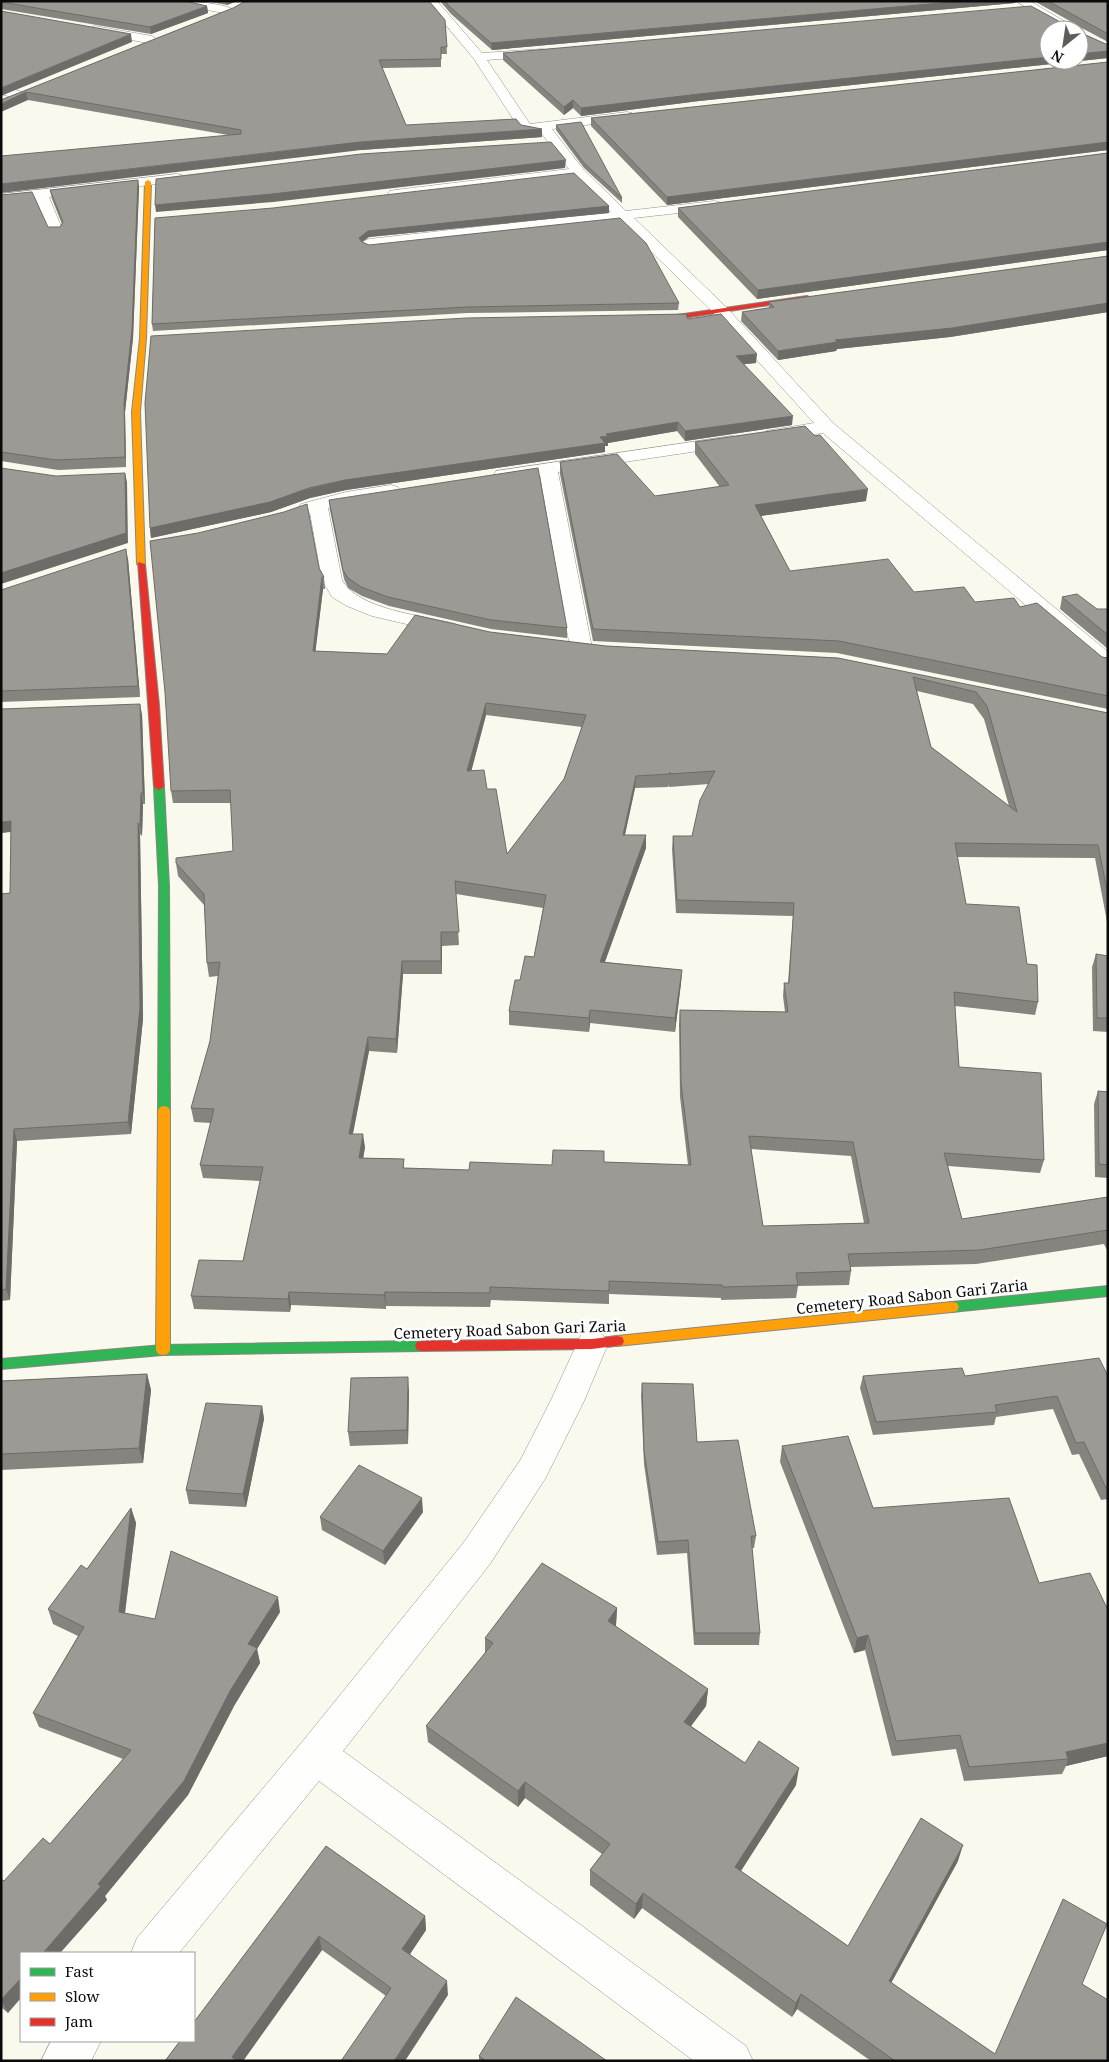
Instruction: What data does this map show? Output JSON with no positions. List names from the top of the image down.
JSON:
{
  "streets": {
    "street": ["Cemetery Road Sabon Gari Zaria"]
  },
  "legend": ["Fast", "Slow", "Jam"],
  "north": "bottom left"
}
